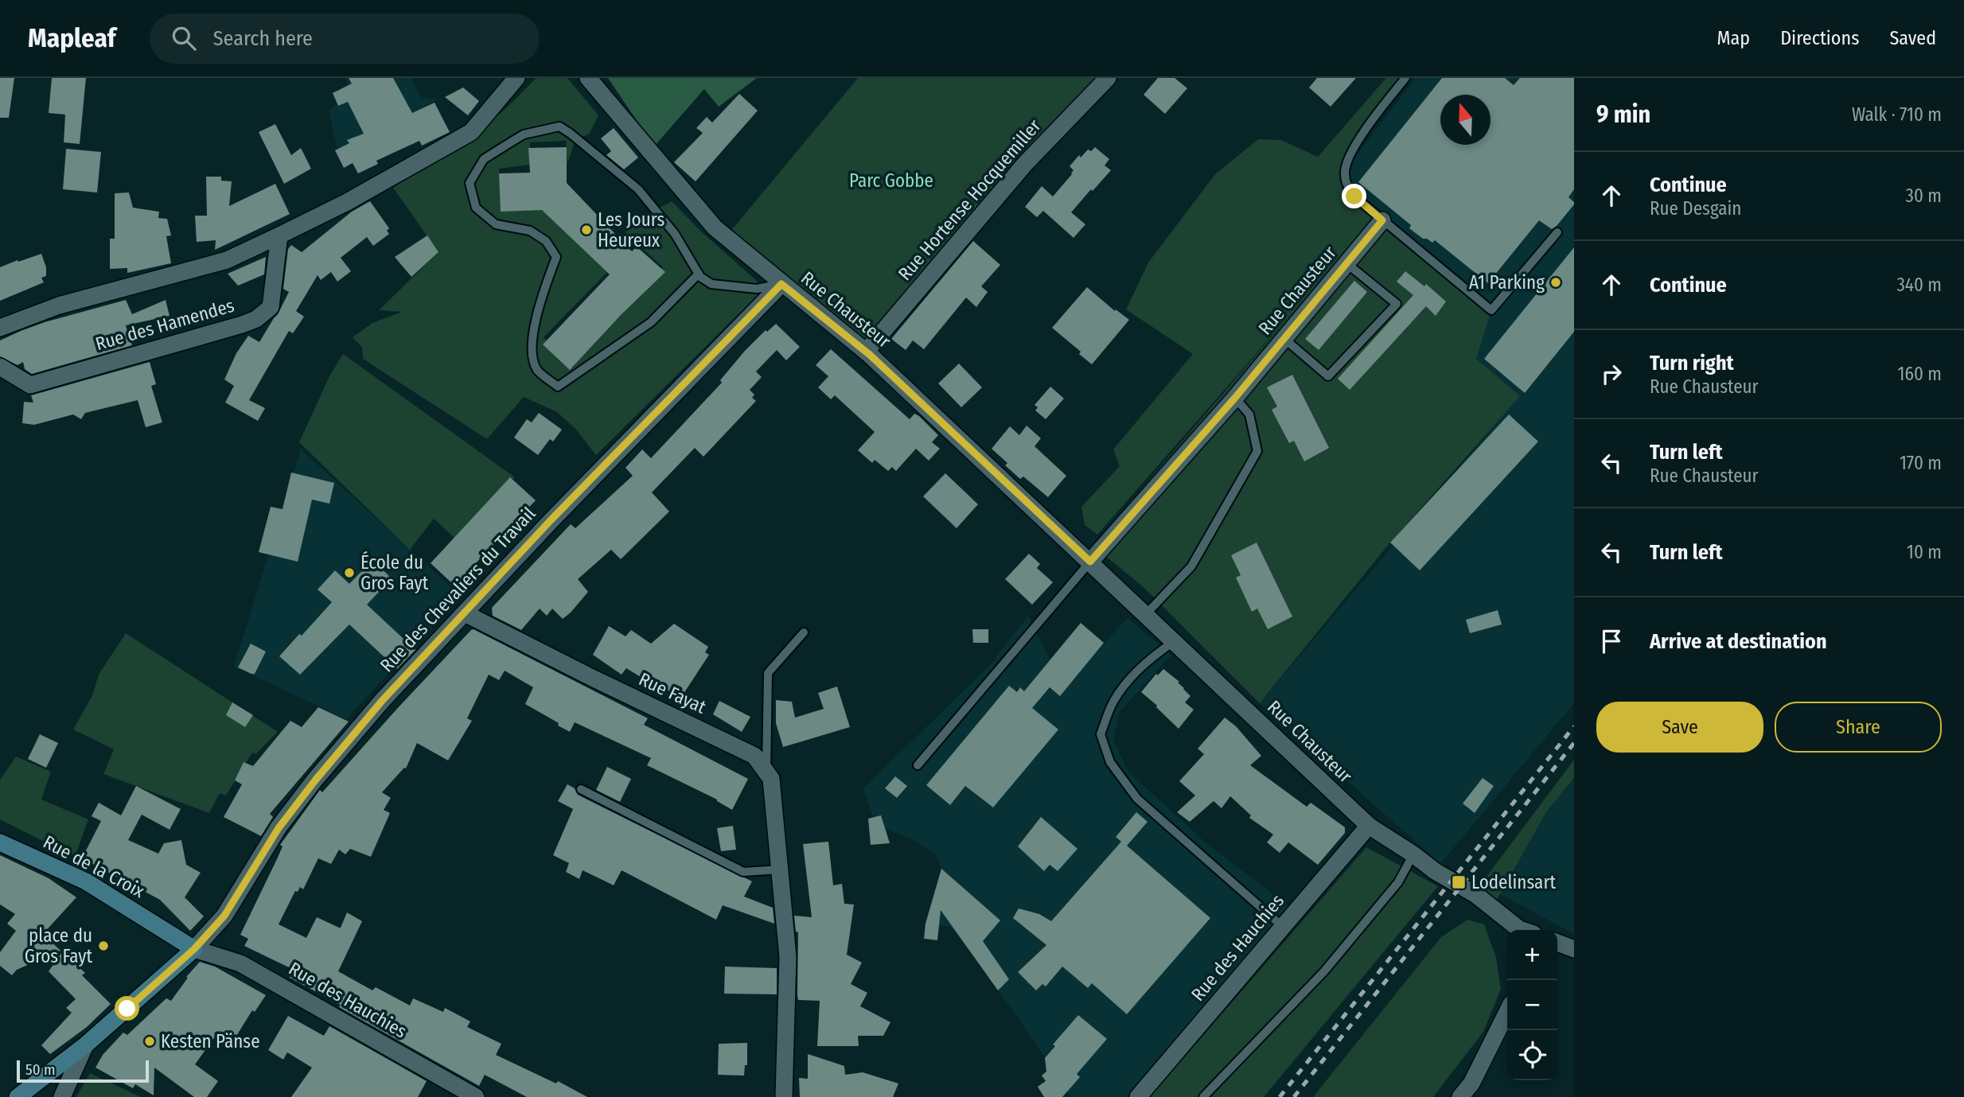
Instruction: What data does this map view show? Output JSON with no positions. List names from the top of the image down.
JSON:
{
  "streets": {
    "street": [
      "Rue Hortense Hocquemiller",
      "Rue Chausteur",
      "Rue des Hamendes",
      "Rue des Chevaliers du Travail",
      "Rue Fayat",
      "Rue de la Croix",
      "Rue des Hauchies"
    ]
  },
  "crossings": [
    ["Rue Hortense Hocquemiller", "Rue Chausteur"],
    ["Rue Chausteur", "Rue des Chevaliers du Travail"],
    ["Rue Chausteur", "Rue des Hauchies"],
    ["Rue des Chevaliers du Travail", "Rue Fayat"],
    ["Rue des Chevaliers du Travail", "Rue de la Croix"],
    ["Rue des Chevaliers du Travail", "Rue des Hauchies"],
    ["Rue de la Croix", "Rue des Hauchies"]
  ],
  "parks": ["Parc Gobbe"],
  "places": {
    "other": [
      "Les Jours Heureux",
      "A1 Parking",
      "École du Gros Fayt",
      "place du Gros Fayt",
      "Kesten Pänse"
    ],
    "transit": ["Lodelinsart"]
  },
  "scale_bar": "50 m",
  "north": "top",
  "page": {
    "header": "Mapleaf",
    "search": "Search here",
    "nav": ["Map", "Directions", "Saved"],
    "heading": ["9 min", "Walk · 710 m"],
    "list": [
      ["Continue", "Rue Desgain", "30 m"],
      ["Continue", "340 m"],
      ["Turn right", "Rue Chausteur", "160 m"],
      ["Turn left", "Rue Chausteur", "170 m"],
      ["Turn left", "10 m"],
      "Arrive at destination"
    ],
    "buttons": ["Save", "Share"],
    "map_buttons": ["+", "−"],
    "scale": "50 m"
  }
}
